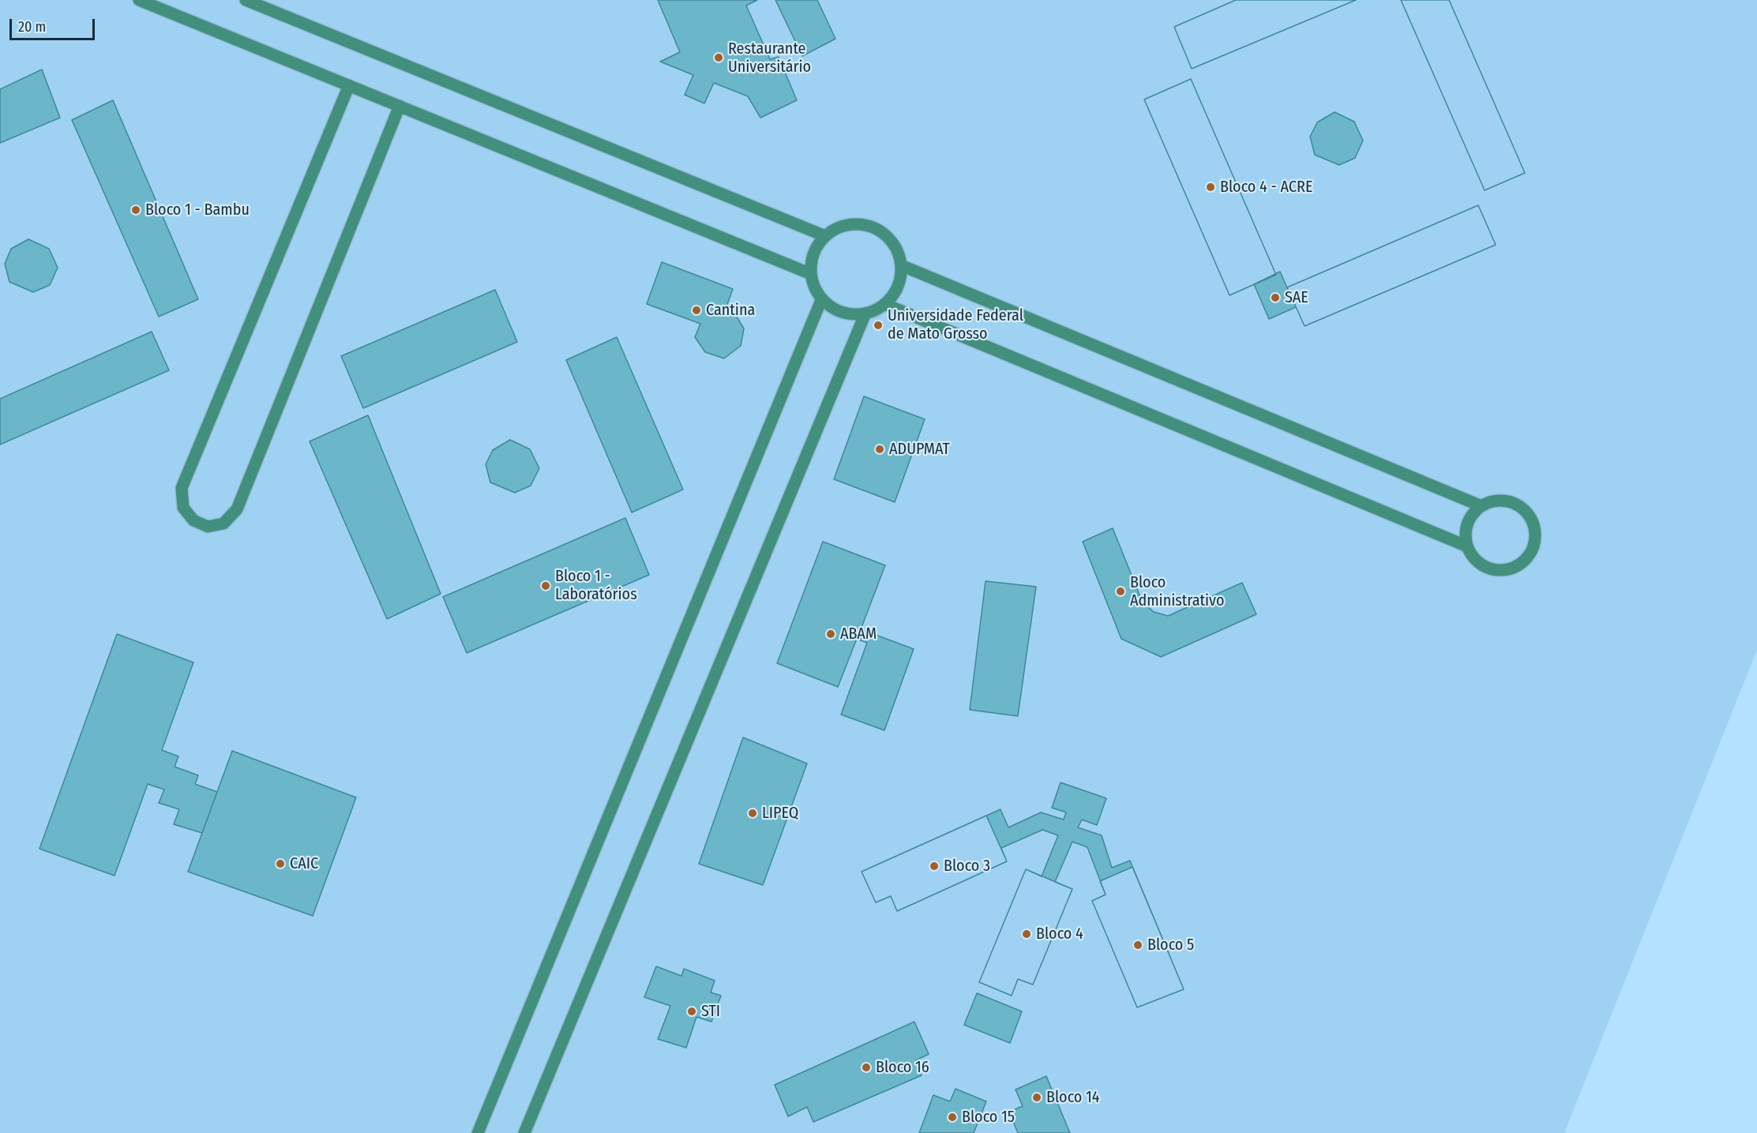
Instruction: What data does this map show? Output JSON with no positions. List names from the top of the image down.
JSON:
{
  "places": [
    "Restaurante Universitário",
    "Bloco 4 - ACRE",
    "Bloco 1 - Bambu",
    "SAE",
    "Cantina",
    "Universidade Federal de Mato Grosso",
    "ADUPMAT",
    "Bloco 1 - Laboratórios",
    "Bloco Administrativo",
    "ABAM",
    "LIPEQ",
    "CAIC",
    "Bloco 3",
    "Bloco 4",
    "Bloco 5",
    "STI",
    "Bloco 16",
    "Bloco 14",
    "Bloco 15"
  ],
  "scale_bar": "20 m"
}
